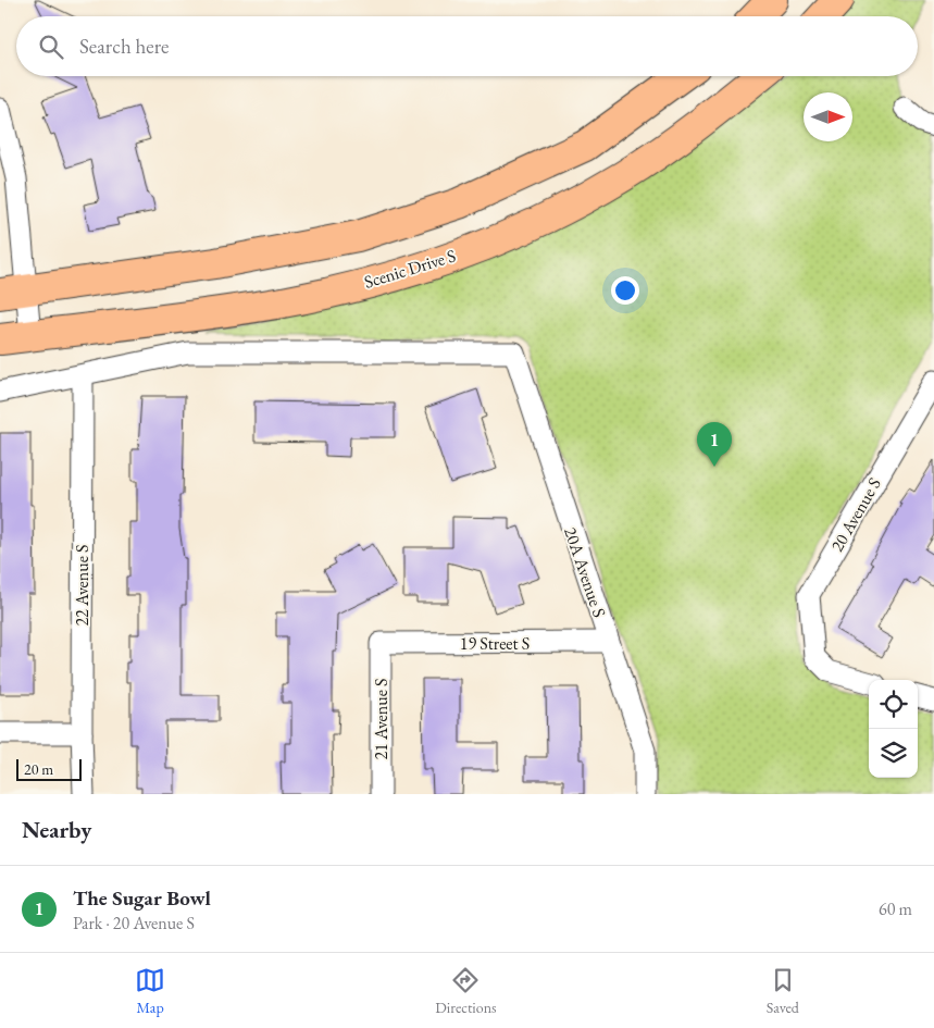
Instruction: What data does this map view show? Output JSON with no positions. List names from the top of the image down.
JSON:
{
  "streets": {
    "main road": ["Scenic Drive S"],
    "street": [
      "20 Avenue S",
      "20A Avenue S",
      "22 Avenue S",
      "19 Street S",
      "21 Avenue S"
    ]
  },
  "crossings": [
    ["20A Avenue S", "22 Avenue S"],
    ["20A Avenue S", "19 Street S"],
    ["19 Street S", "21 Avenue S"]
  ],
  "scale_bar": "20 m",
  "north": "right",
  "page": {
    "search": "Search here",
    "pins": "1",
    "scale": "20 m",
    "heading": "Nearby",
    "list": [
      {
        "mark": "1",
        "name": "The Sugar Bowl",
        "note": "Park · 20 Avenue S",
        "value": "60 m"
      }
    ],
    "nav": ["Map", "Directions", "Saved"]
  }
}
